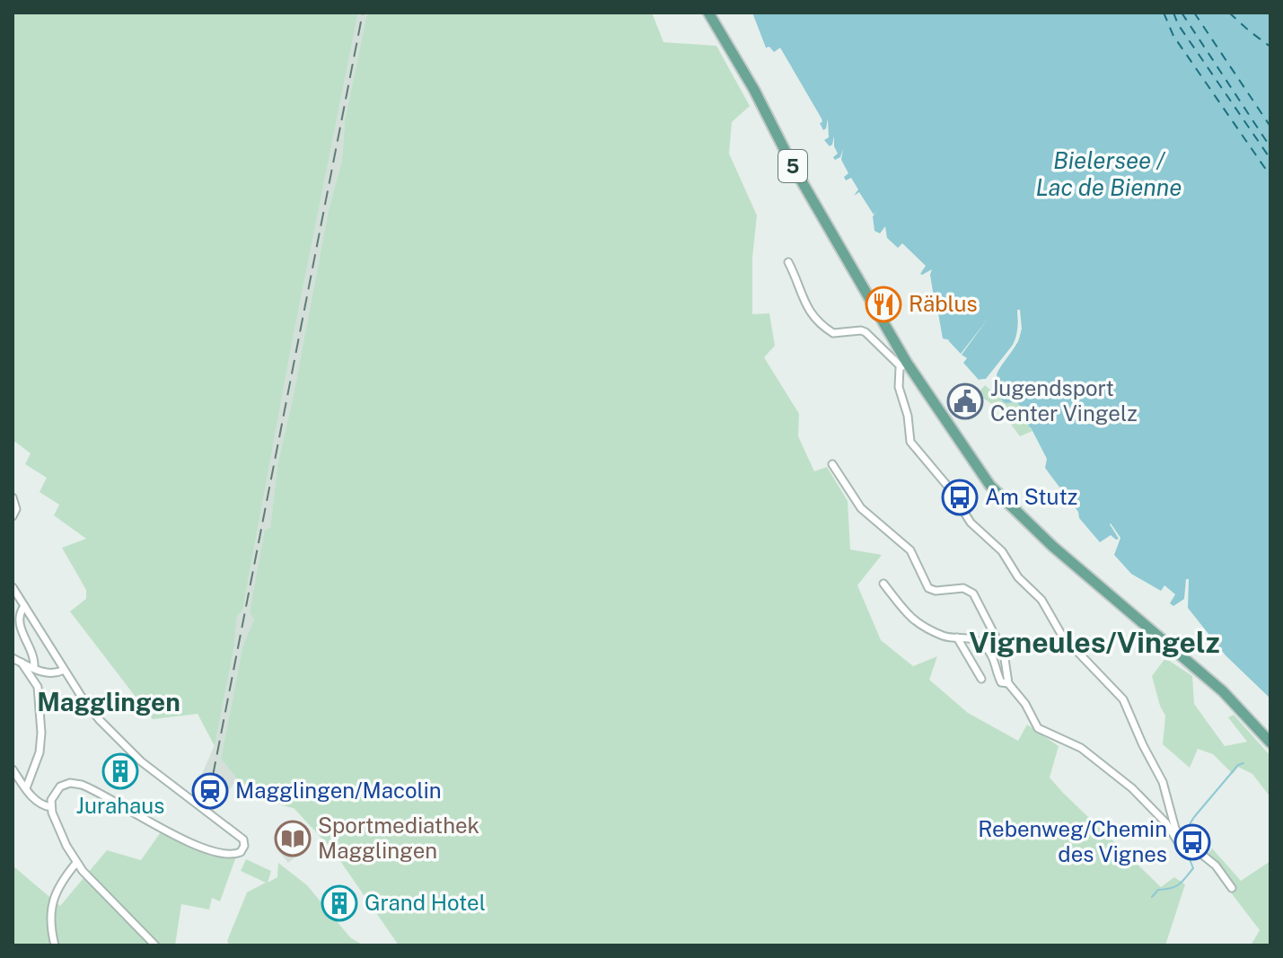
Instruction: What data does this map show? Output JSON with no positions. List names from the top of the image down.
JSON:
{
  "streets": {
    "main road": ["5"]
  },
  "districts": ["Vigneules/Vingelz", "Magglingen"],
  "water": ["Bielersee / Lac de Bienne"],
  "places": {
    "restaurant": ["Räblus"],
    "public building": ["Jugendsport Center Vingelz"],
    "bus stop": ["Am Stutz", "Rebenweg/Chemin des Vignes"],
    "building": ["Jurahaus", "Grand Hotel"],
    "station": ["Magglingen/Macolin"],
    "library": ["Sportmediathek Magglingen"]
  }
}
